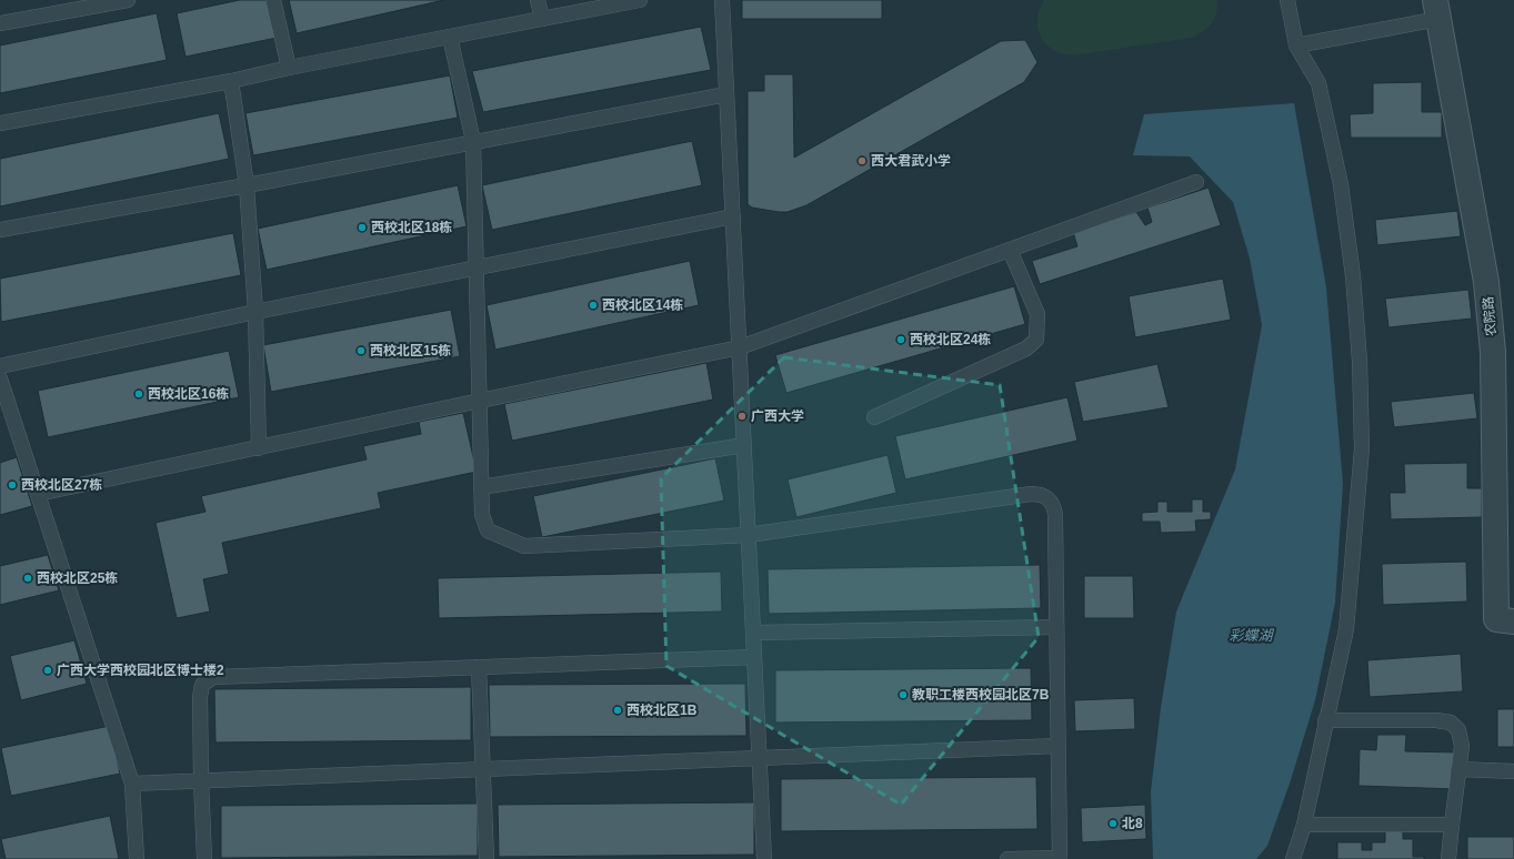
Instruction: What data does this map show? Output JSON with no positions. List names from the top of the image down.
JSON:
{
  "streets": {
    "street": ["农院路"]
  },
  "water": ["彩蝶湖"],
  "places": [
    "西大君武小学",
    "西校北区18栋",
    "西校北区14栋",
    "西校北区24栋",
    "西校北区15栋",
    "西校北区16栋",
    "广西大学",
    "西校北区27栋",
    "西校北区25栋",
    "广西大学西校园北区博士楼2",
    "教职工楼西校园北区7B",
    "西校北区1B",
    "北8"
  ]
}
